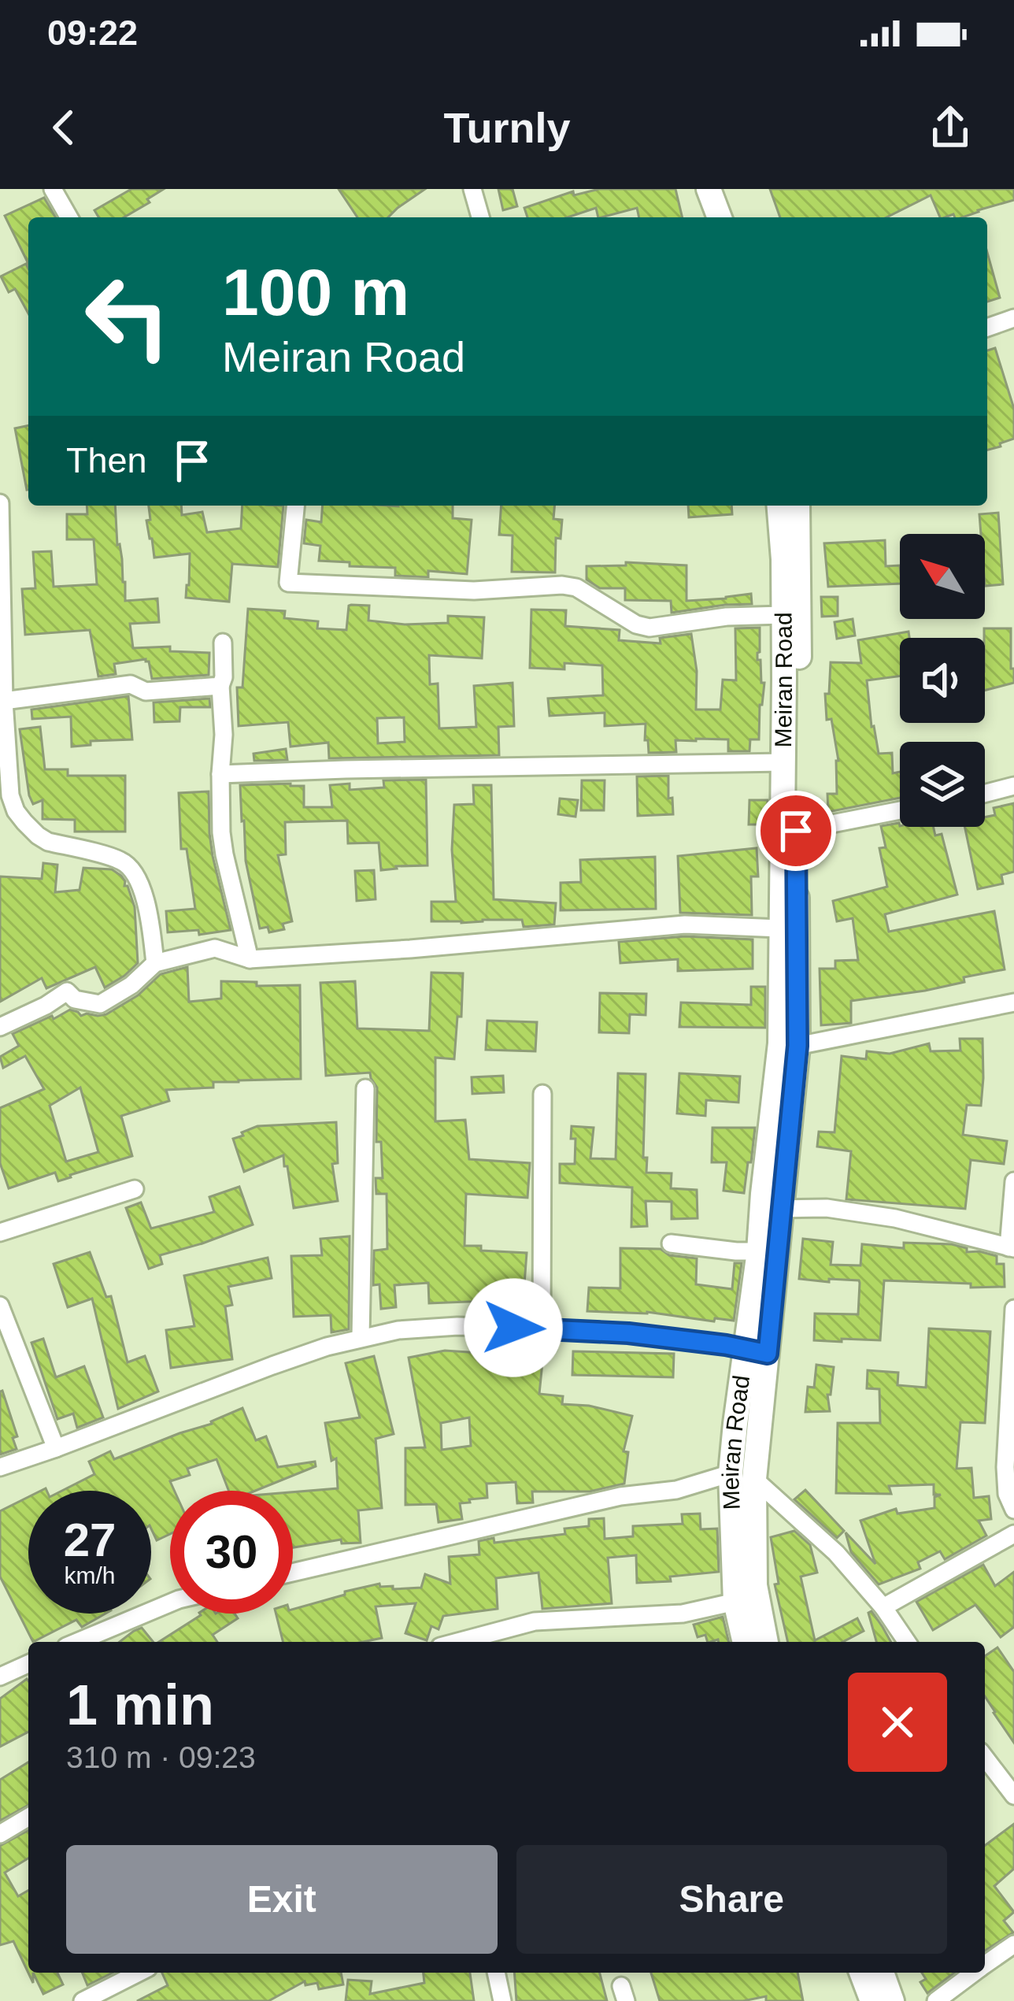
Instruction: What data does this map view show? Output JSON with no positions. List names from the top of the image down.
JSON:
{
  "streets": {
    "main road": ["Meiran Road"]
  },
  "north": "top left",
  "page": {
    "status": "09:22",
    "header": "Turnly",
    "turn": ["100 m", "Meiran Road"],
    "then": "Then",
    "speed": "27 km/h",
    "limit": "30",
    "heading": ["1 min", "310 m · 09:23"],
    "buttons": ["Exit", "Share"]
  }
}
